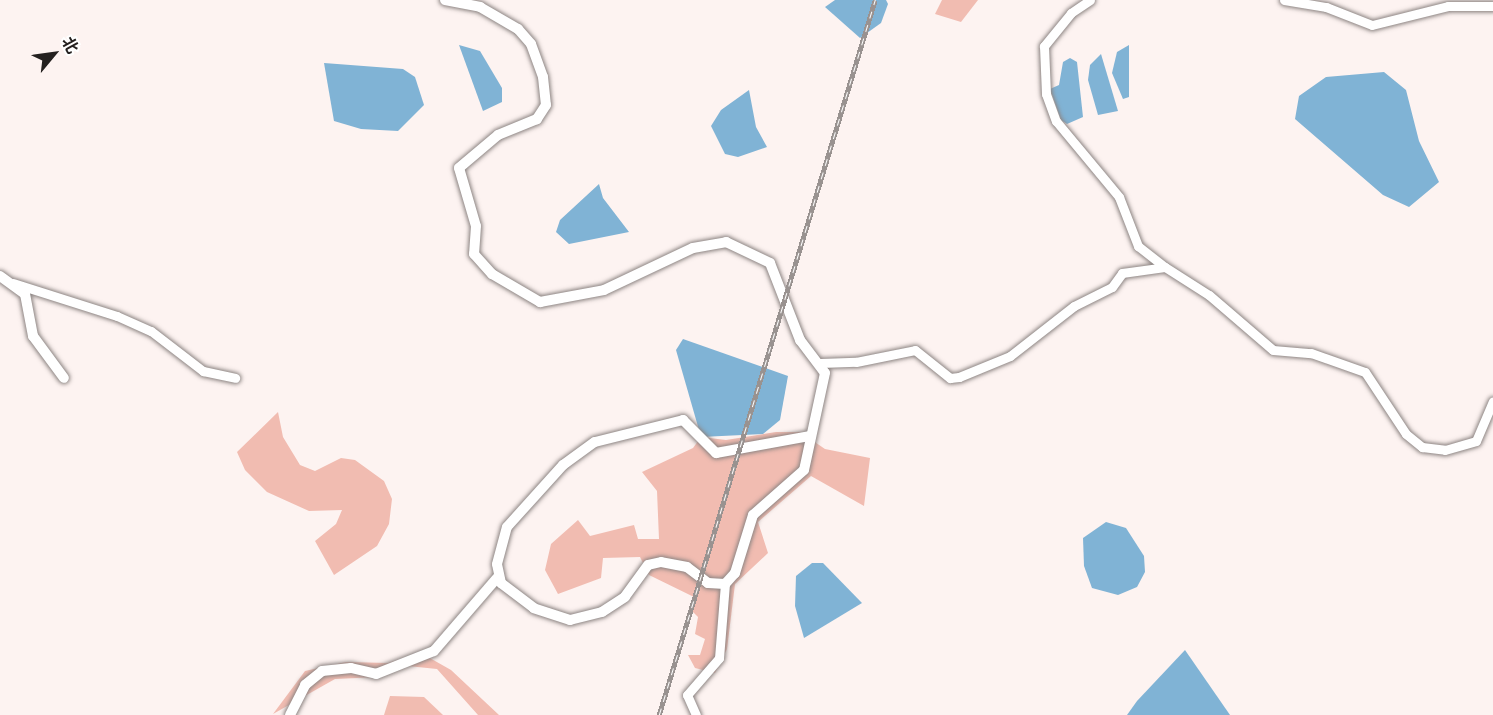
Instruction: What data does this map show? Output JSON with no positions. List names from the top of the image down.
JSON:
{
  "north": "top right"
}
